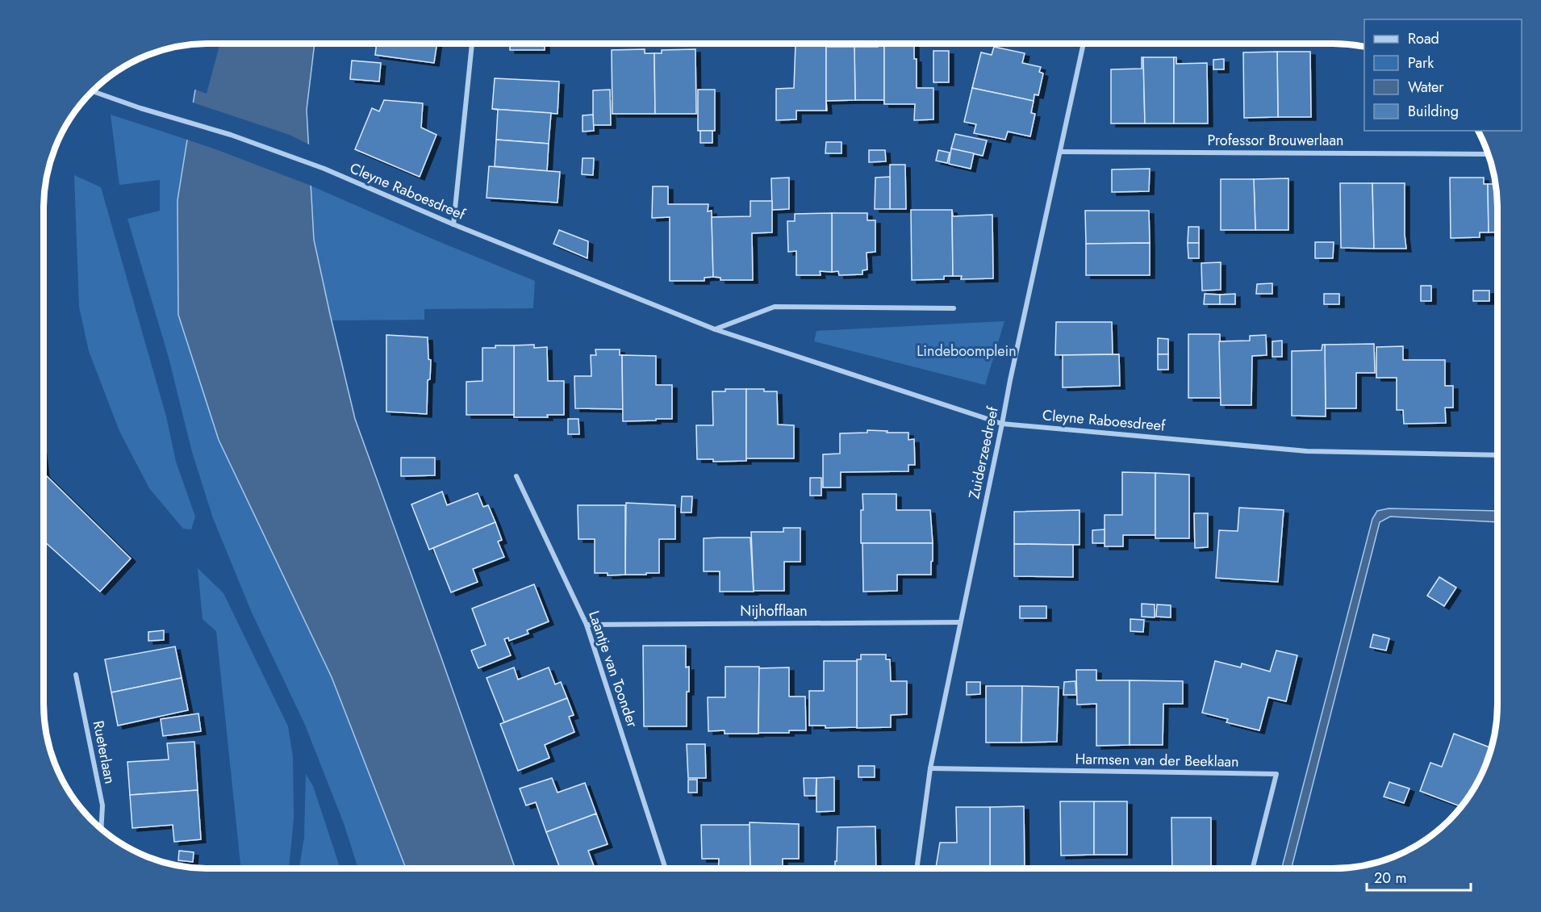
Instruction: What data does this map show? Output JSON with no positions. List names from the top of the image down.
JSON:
{
  "streets": {
    "street": [
      "Professor Brouwerlaan",
      "Cleyne Raboesdreef",
      "Zuiderzeedreef",
      "Nijhofflaan",
      "Laantje van Toonder",
      "Rueterlaan",
      "Harmsen van der Beeklaan"
    ]
  },
  "crossings": [
    ["Professor Brouwerlaan", "Zuiderzeedreef"],
    ["Cleyne Raboesdreef", "Zuiderzeedreef"],
    ["Zuiderzeedreef", "Nijhofflaan"],
    ["Zuiderzeedreef", "Harmsen van der Beeklaan"],
    ["Nijhofflaan", "Laantje van Toonder"]
  ],
  "parks": ["Lindeboomplein"],
  "legend": [
    "Road",
    "Park",
    "Water",
    "Building"
  ],
  "scale_bar": "20 m"
}
